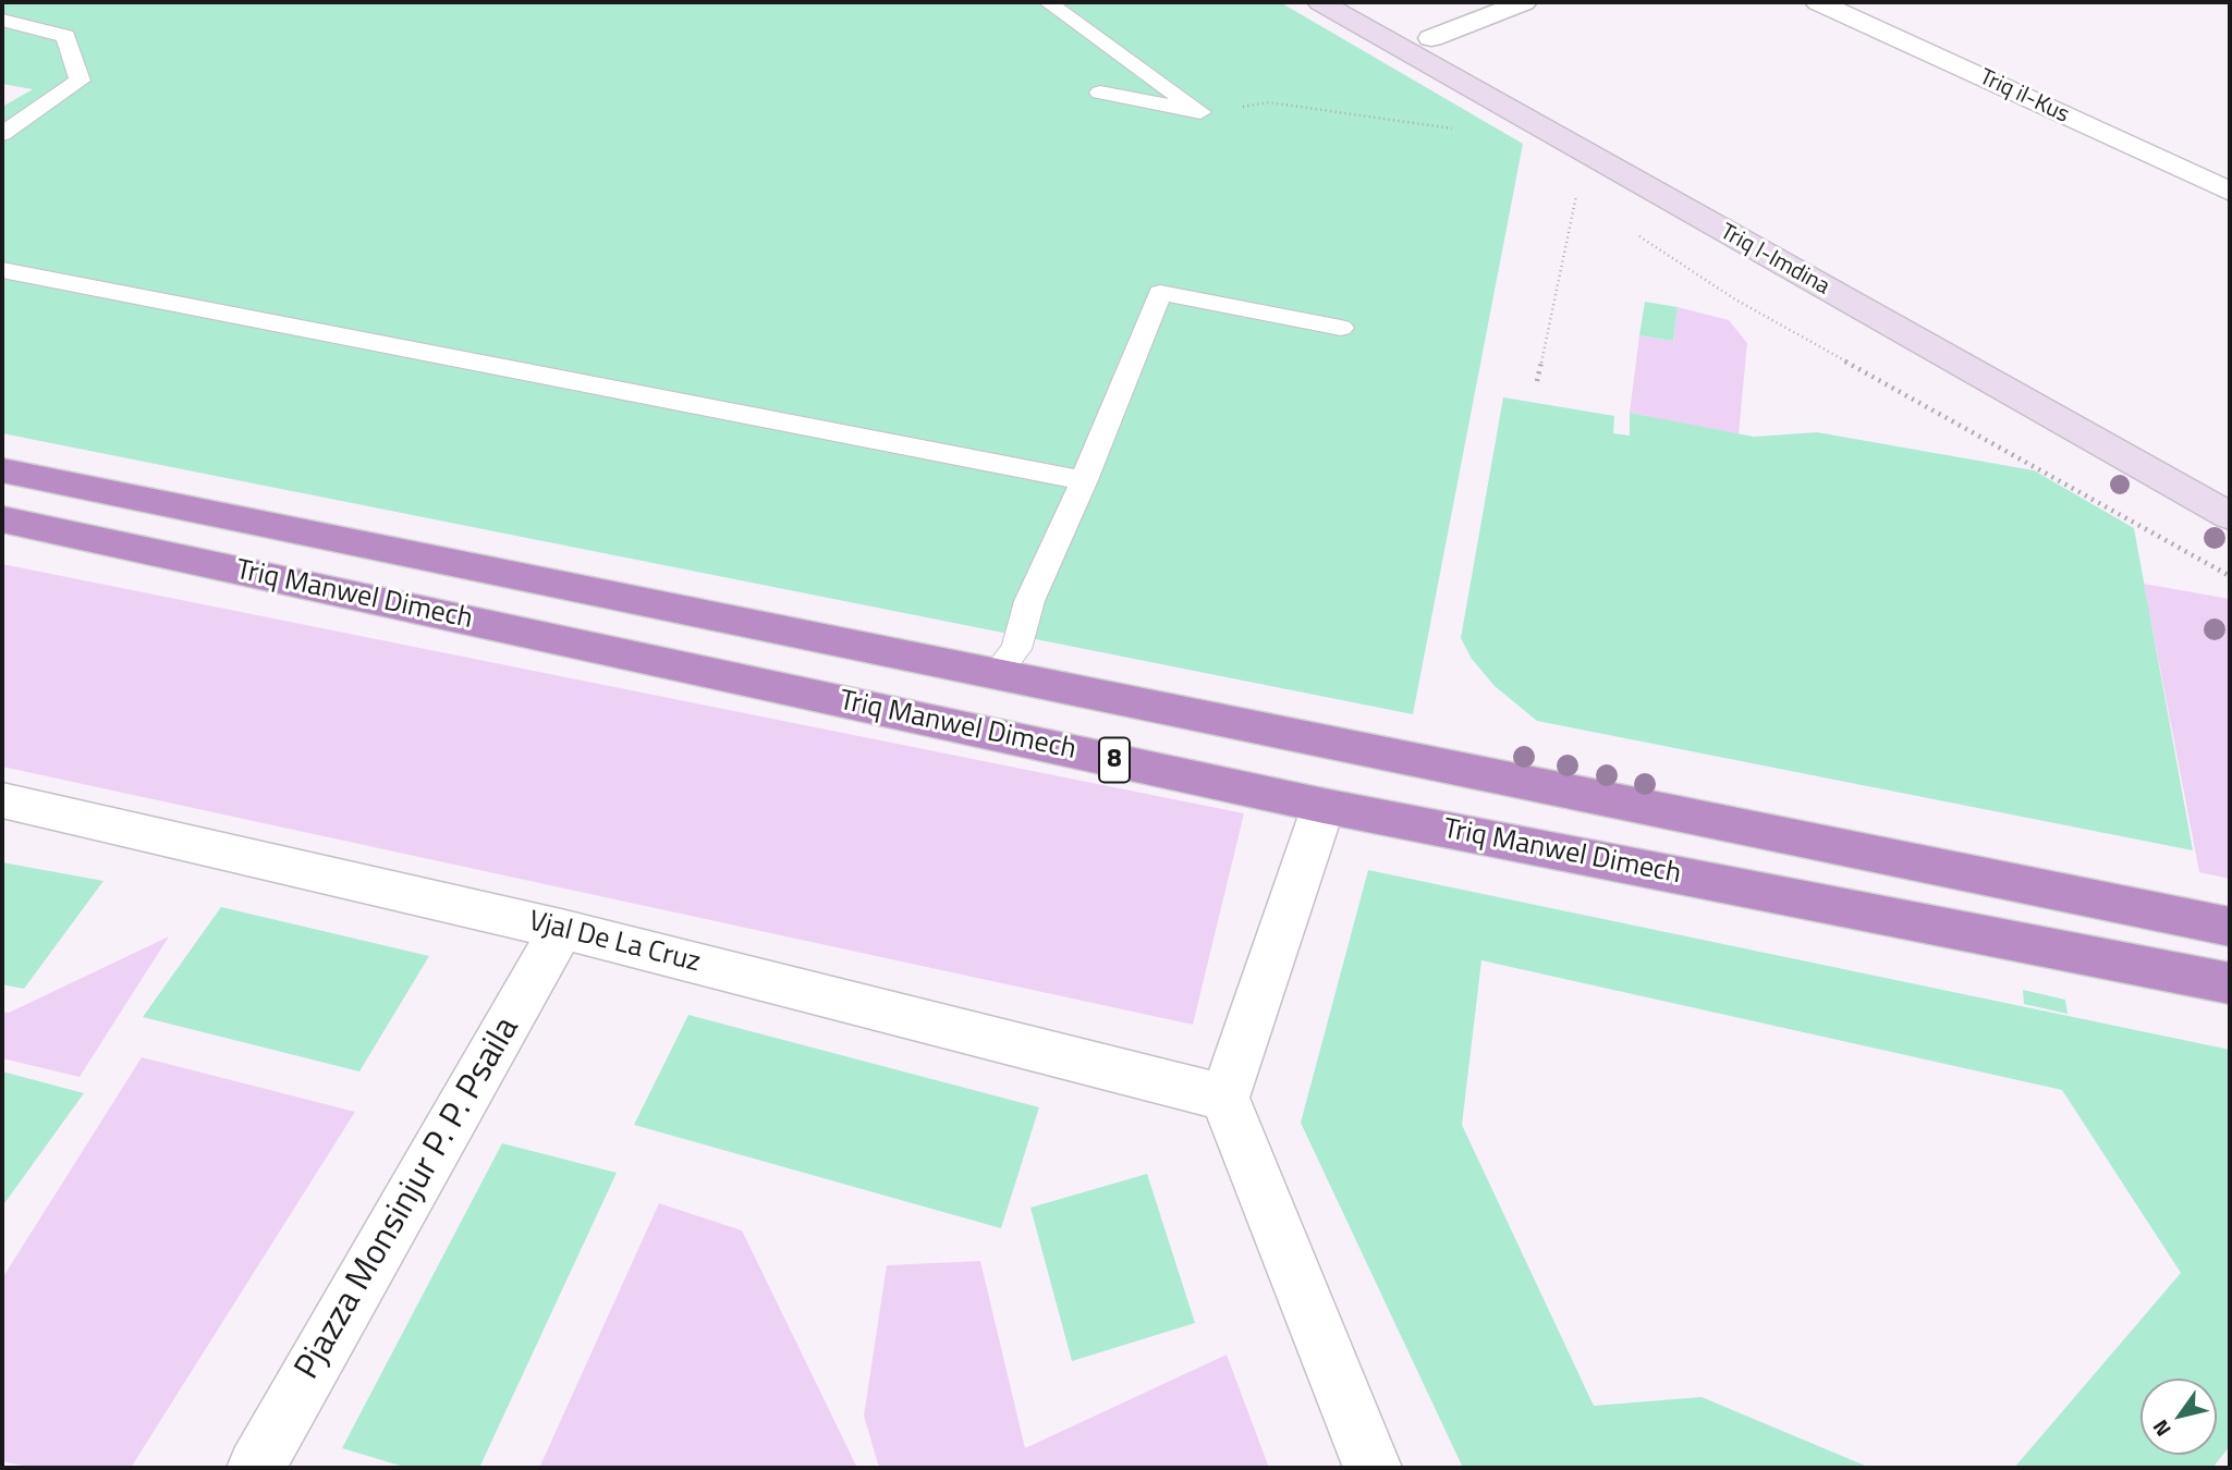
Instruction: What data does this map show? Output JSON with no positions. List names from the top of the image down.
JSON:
{
  "streets": {
    "highway": ["Triq Manwel Dimech", "8"],
    "main road": ["Triq l-Imdina"],
    "street": ["Triq il-Kus", "Vjal De La Cruz", "Pjazza Monsinjur P. P. Psaila"]
  },
  "crossings": [
    ["Vjal De La Cruz", "Pjazza Monsinjur P. P. Psaila"]
  ],
  "north": "bottom left"
}
